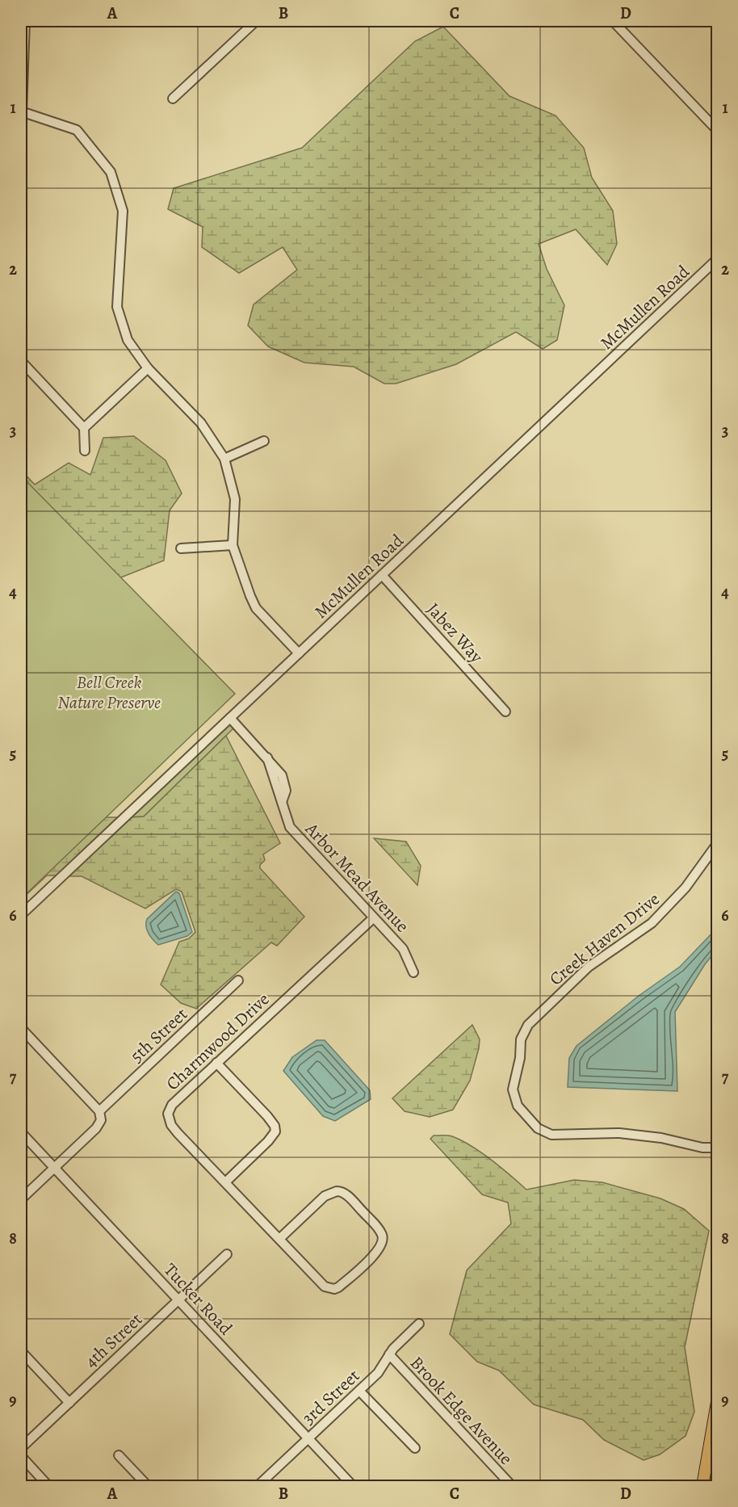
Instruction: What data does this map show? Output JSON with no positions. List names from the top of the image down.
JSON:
{
  "streets": {
    "street": [
      "McMullen Road",
      "Jabez Way",
      "Arbor Mead Avenue",
      "Creek Haven Drive",
      "5th Street",
      "Charmwood Drive",
      "Tucker Road",
      "4th Street",
      "3rd Street",
      "Brook Edge Avenue"
    ]
  },
  "crossings": [
    ["McMullen Road", "Jabez Way"],
    ["McMullen Road", "Arbor Mead Avenue"],
    ["Arbor Mead Avenue", "Charmwood Drive"],
    ["Tucker Road", "4th Street"],
    ["Tucker Road", "3rd Street"],
    ["3rd Street", "Brook Edge Avenue"]
  ],
  "parks": ["Bell Creek Nature Preserve"],
  "grid": {
    "columns": [
      "A",
      "B",
      "C",
      "D"
    ],
    "rows": [
      "1",
      "2",
      "3",
      "4",
      "5",
      "6",
      "7",
      "8",
      "9"
    ]
  }
}
